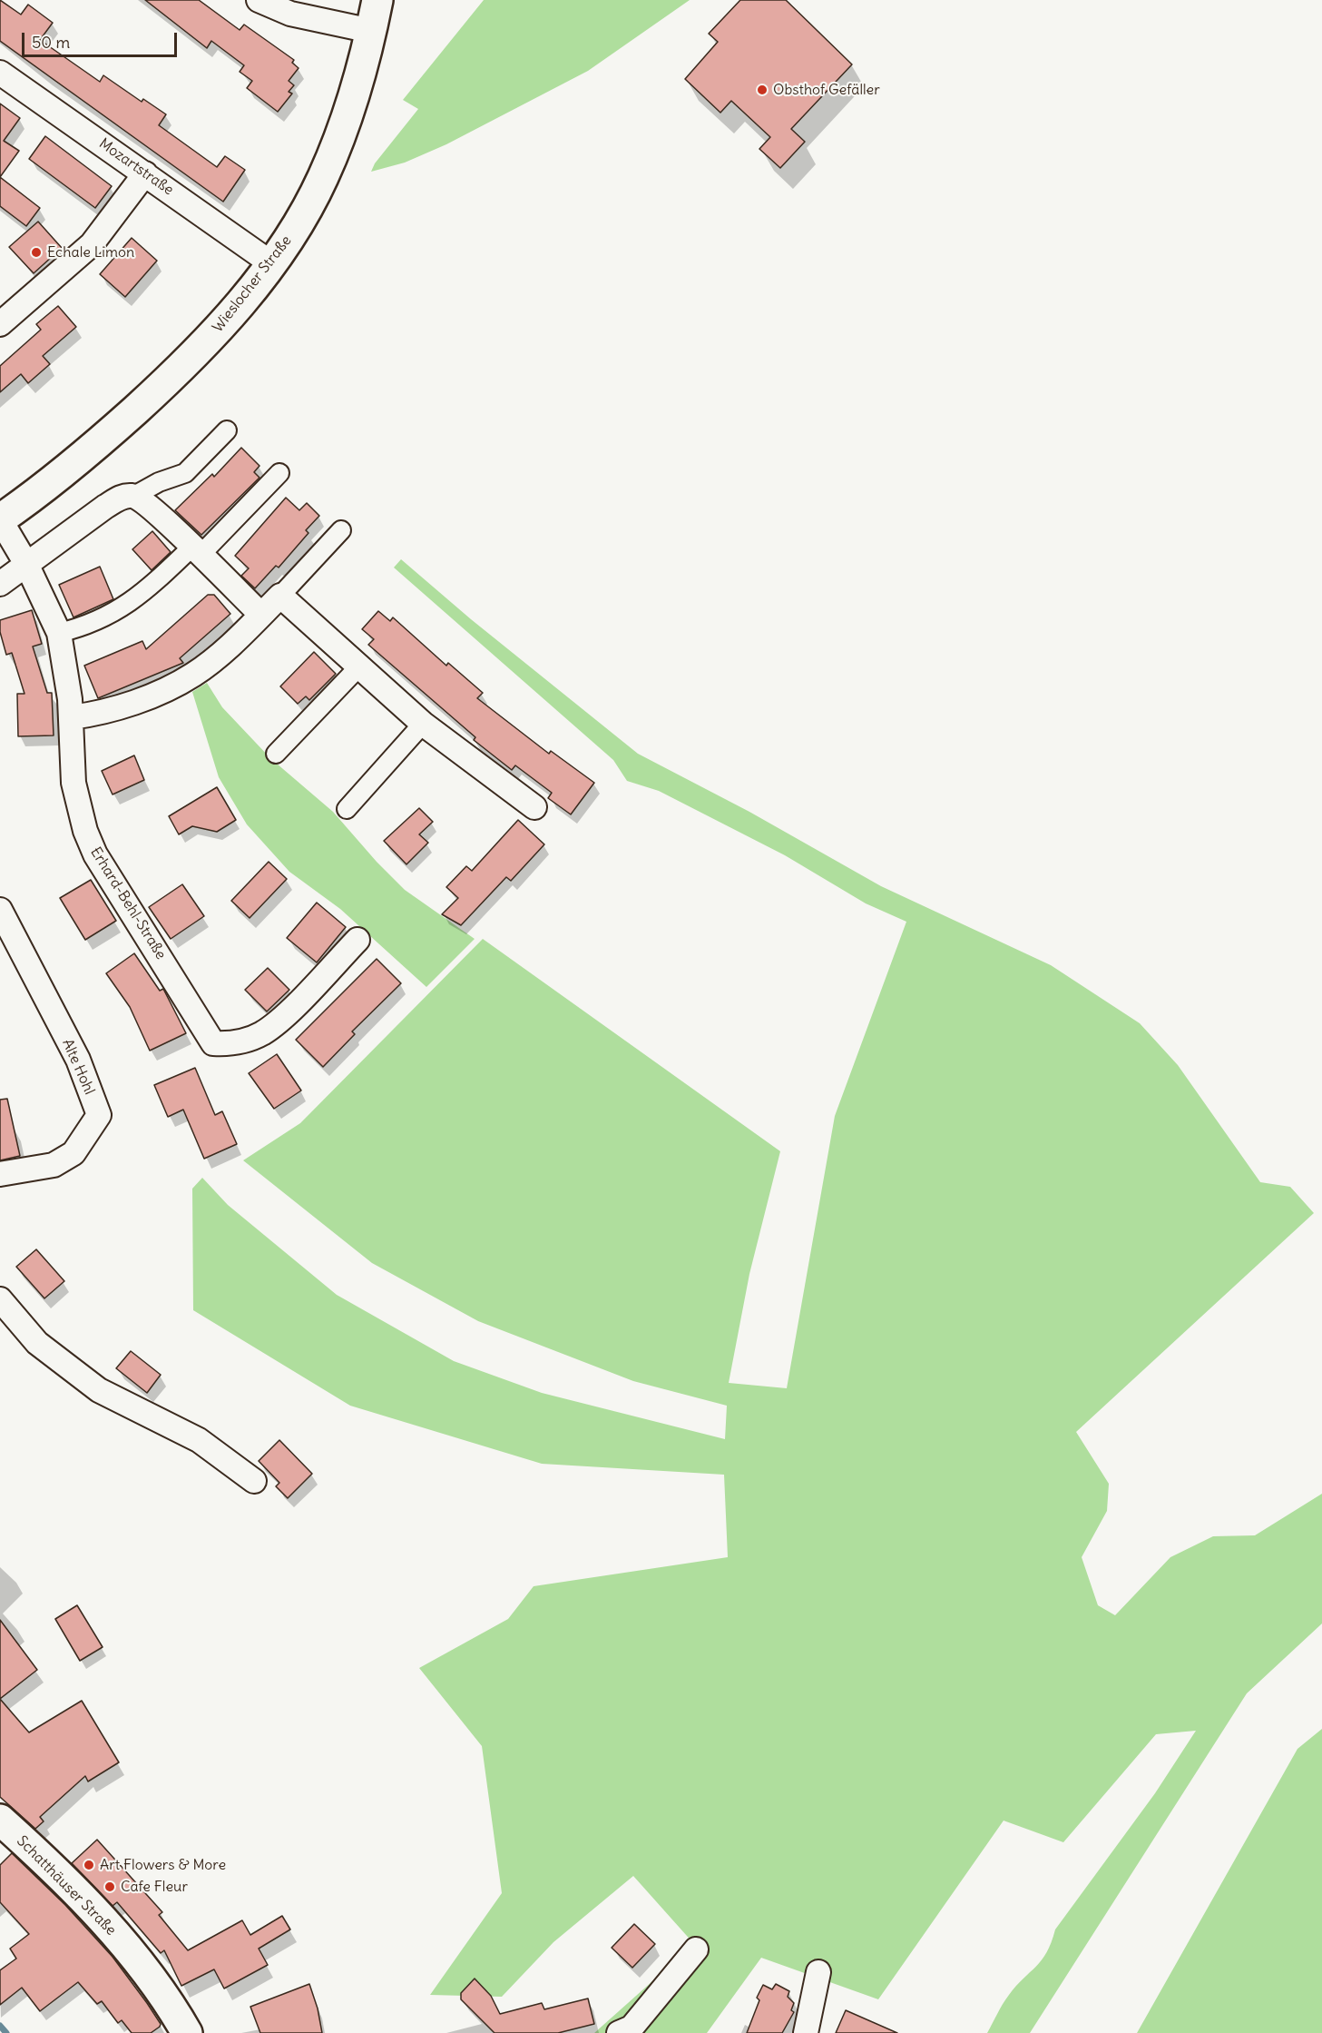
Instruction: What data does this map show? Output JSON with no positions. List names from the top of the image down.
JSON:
{
  "streets": {
    "main road": ["Wieslocher Straße", "Schatthäuser Straße"],
    "street": ["Mozartstraße", "Erhard-Behl-Straße", "Alte Hohl"]
  },
  "crossings": [
    ["Mozartstraße", "Wieslocher Straße"],
    ["Wieslocher Straße", "Erhard-Behl-Straße"]
  ],
  "places": [
    "Obsthof Gefäller",
    "Echale Limon",
    "Art Flowers & More",
    "Cafe Fleur"
  ],
  "scale_bar": "50 m"
}
